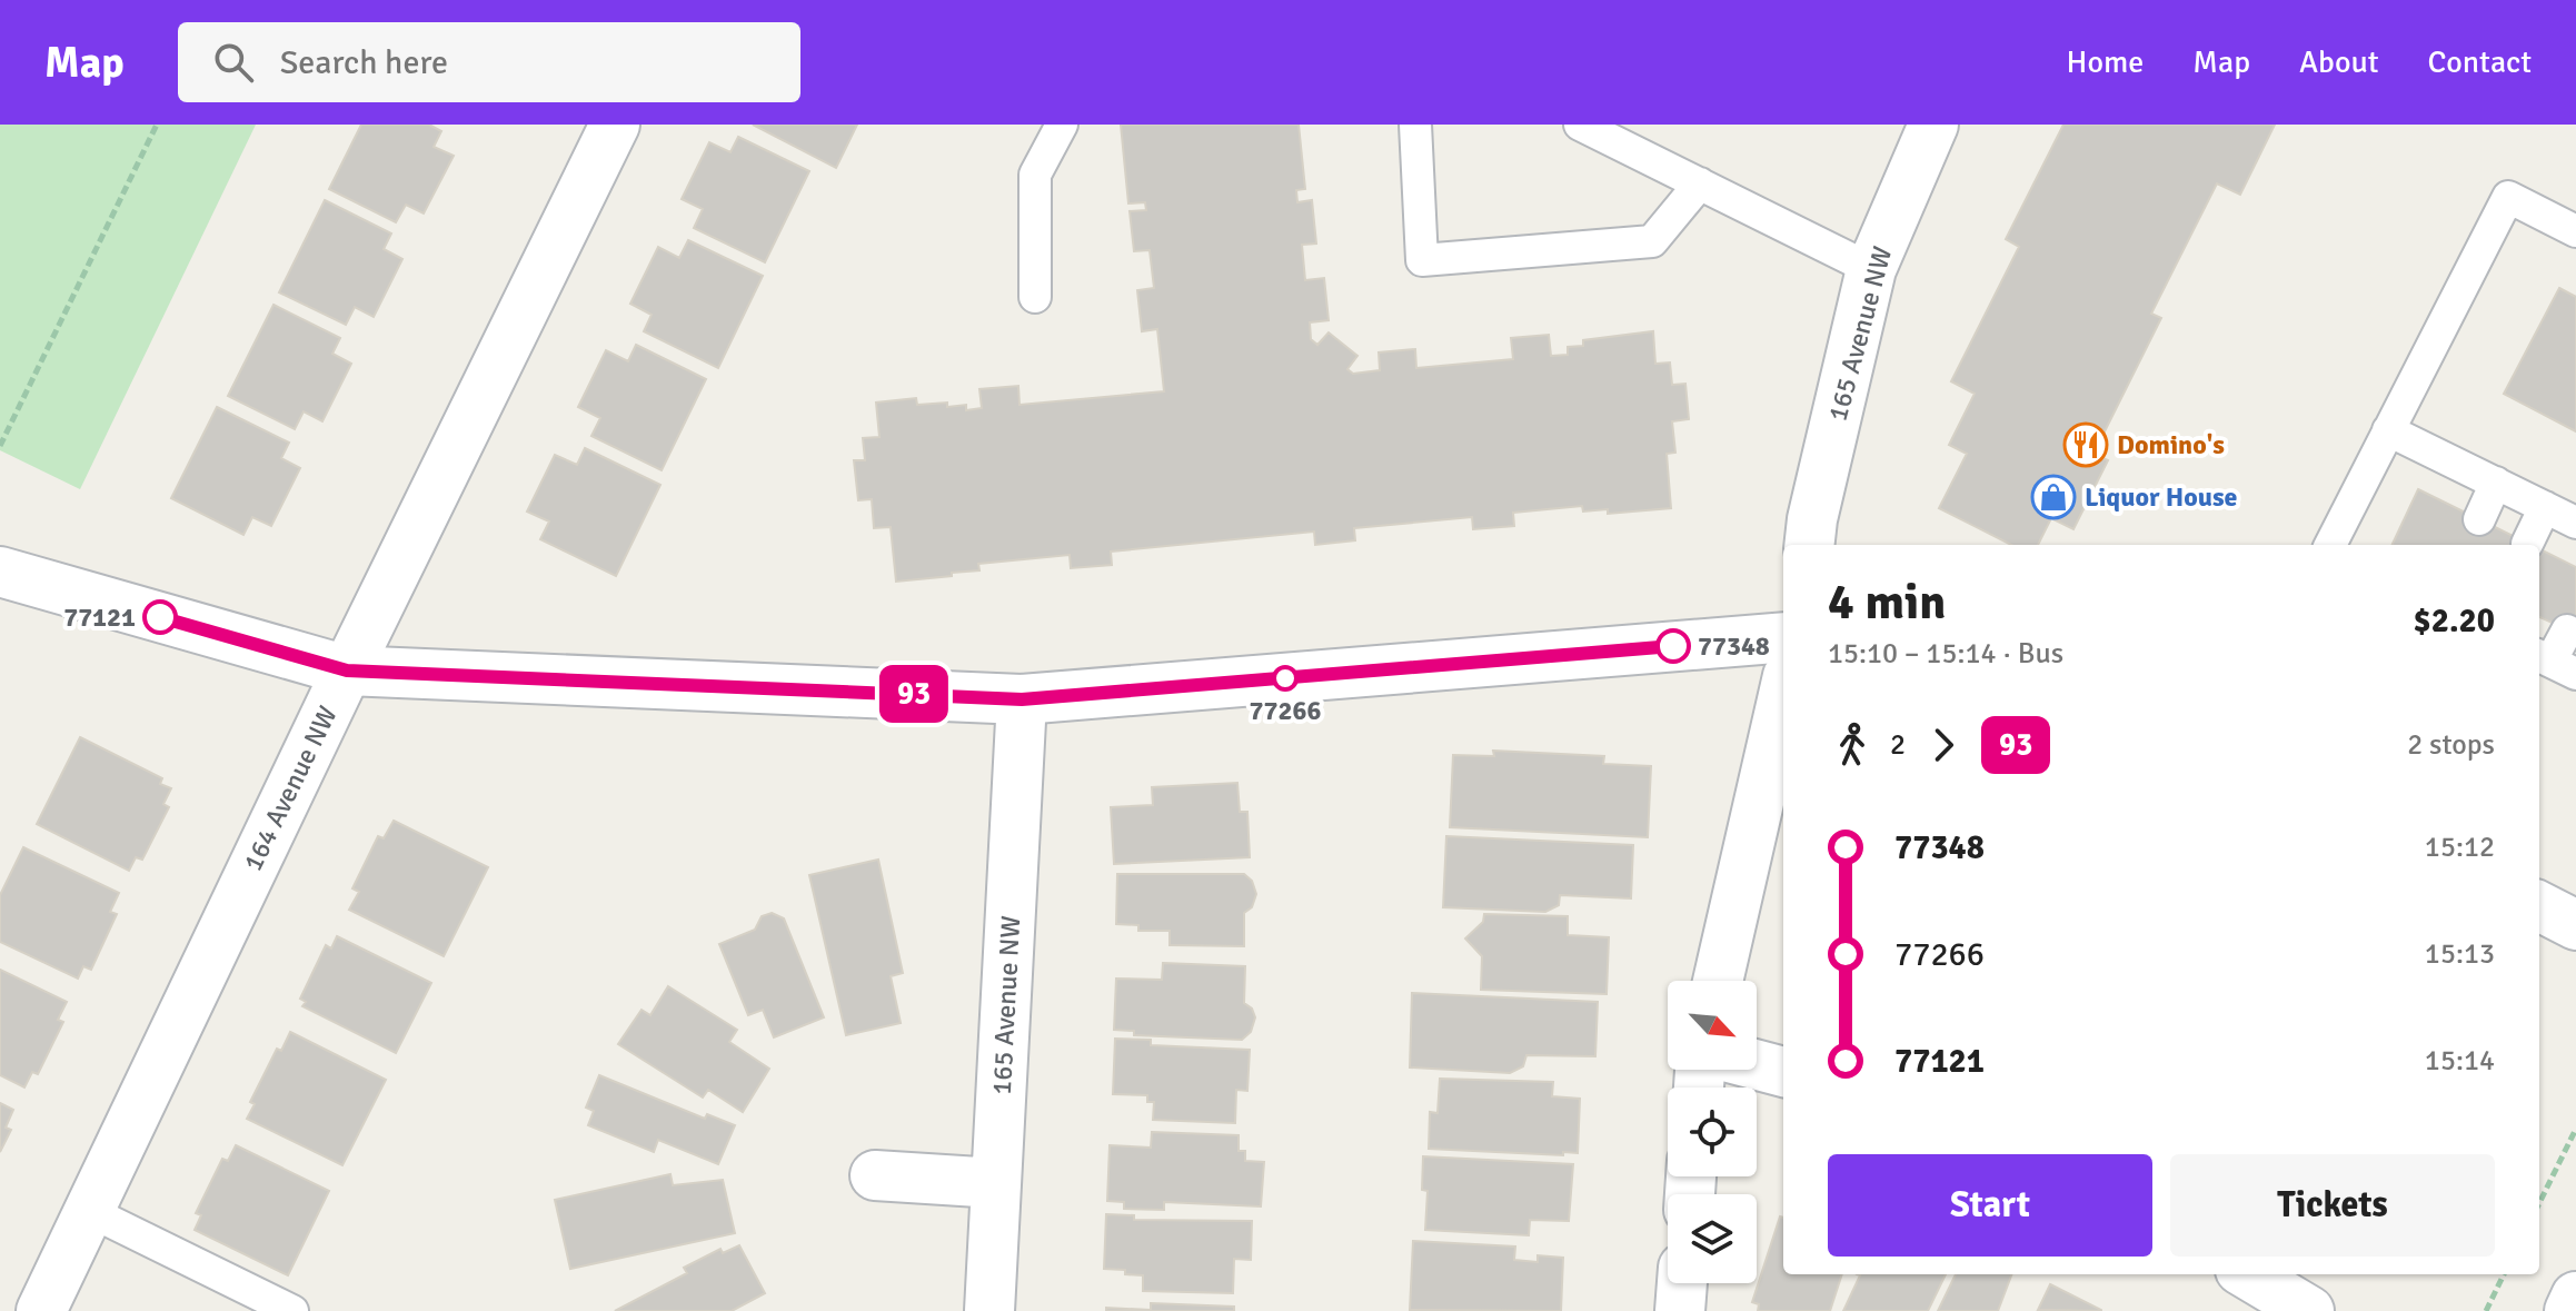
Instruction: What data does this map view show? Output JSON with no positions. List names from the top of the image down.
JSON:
{
  "streets": {
    "street": ["165 Avenue NW", "164 Avenue NW"]
  },
  "places": {
    "restaurant": ["Domino's"],
    "shop": ["Liquor House"],
    "other": ["77121", "77348", "77266"]
  },
  "lines": ["bus line 93"],
  "north": "bottom right",
  "page": {
    "header": "Map",
    "search": "Search here",
    "nav": [
      "Home",
      "Map",
      "About",
      "Contact"
    ],
    "on_map": "93",
    "heading": ["4 min", "15:10 – 15:14 · Bus", "$2.20"],
    "legs": ["2", "93", "2 stops"],
    "list": [
      {
        "name": "77348",
        "value": "15:12"
      },
      {
        "name": "77266",
        "value": "15:13"
      },
      {
        "name": "77121",
        "value": "15:14"
      }
    ],
    "buttons": ["Start", "Tickets"]
  }
}
